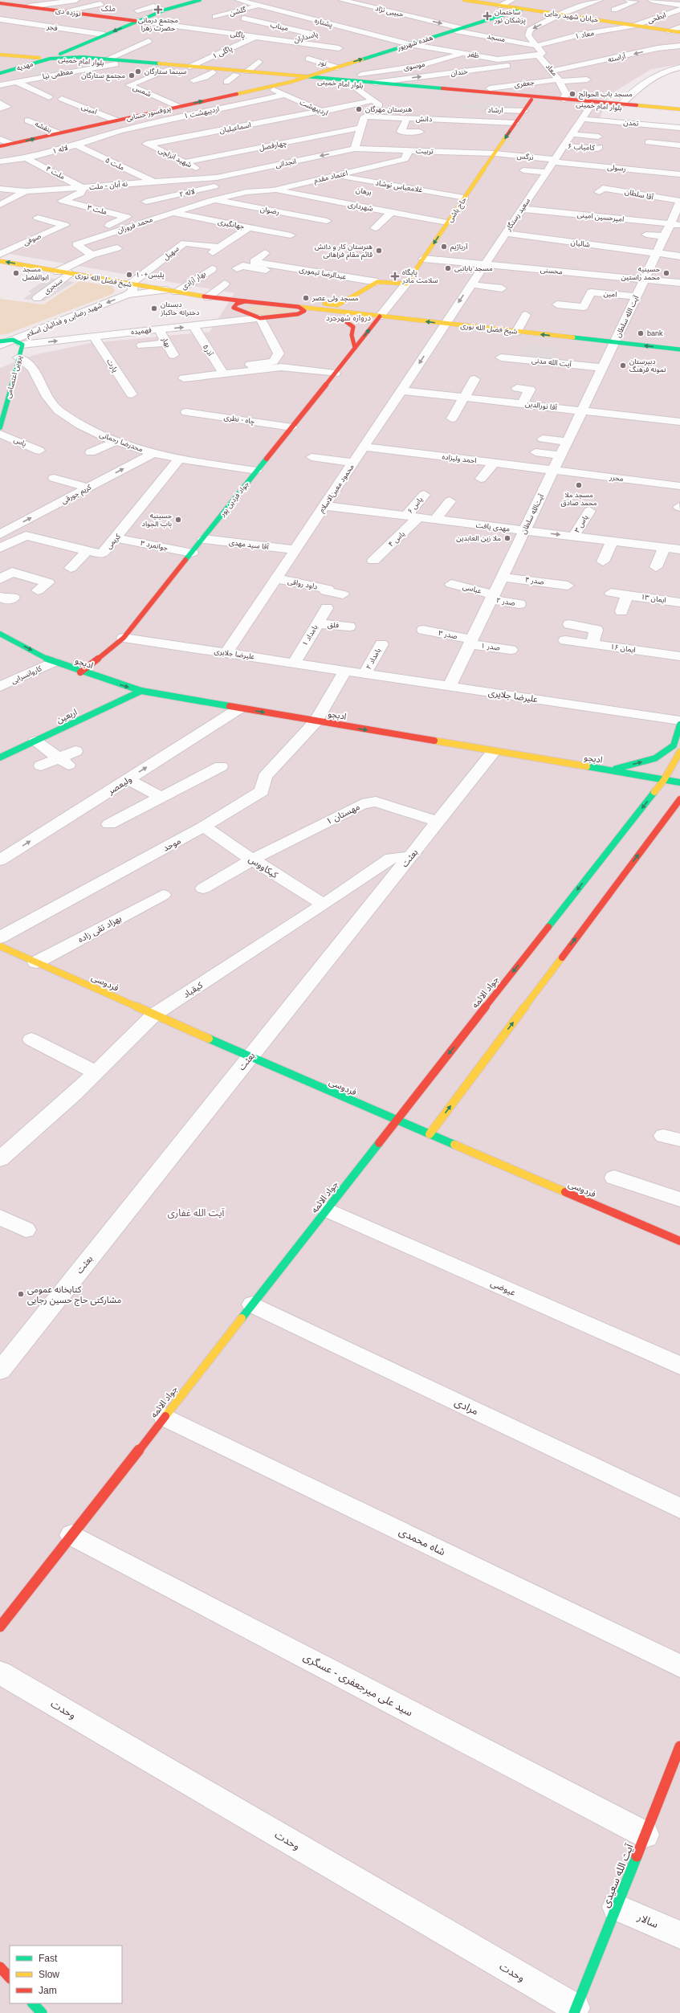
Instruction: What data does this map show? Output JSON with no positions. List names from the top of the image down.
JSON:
{
  "streets": {
    "street": [
      "گلشن",
      "حبیبی نژاد",
      "نوزده دی",
      "خیابان شهید رجایی",
      "ابطحی",
      "پشتاره",
      "میناب",
      "فجر",
      "پاگلی",
      "معاد ۱",
      "پاسداران",
      "مسجد",
      "هفده شهریور",
      "پاگلی ۱",
      "ظفر",
      "آراسته",
      "بلوار امام خمینی",
      "نور",
      "مهدیه",
      "موسوی",
      "معاد",
      "خندان",
      "معظمی نیا",
      "جعفری",
      "شمس",
      "اردیبهشت",
      "امینی",
      "ارشاد",
      "اردیبهشت ۱",
      "پروفسور حسابی",
      "دانش",
      "تمدن",
      "بنفشه",
      "اسماعیلیان",
      "چهارفصل",
      "کامیاب ۶",
      "لاله ۱",
      "تربیت",
      "نرگس",
      "شهید انزلچی",
      "انجدانی",
      "ملت ۵",
      "رسولی",
      "ملت ۴",
      "اعتماد مقدم",
      "نه آبان - ملت",
      "غلامعباس نوشاد",
      "لاله ۲",
      "آقا سلطان",
      "شهرداری",
      "ملت ۳",
      "حاج باشی",
      "رضوان",
      "سعید رستگار",
      "امیرحسین امینی",
      "جهانگیری",
      "محمد فروزان",
      "صوفی",
      "شالیان",
      "سهیل",
      "محسنی",
      "عبدالرضا تیموری",
      "شیخ فضل الله نوری",
      "بهار آزادی",
      "سنجری",
      "امین",
      "آیت الله سلطان",
      "شهید رضایی و فدائیان اسلام",
      "فهمیده",
      "بهار",
      "آذر۵",
      "آیت الله مدنی",
      "پارت",
      "پروین اعتصامی",
      "آقا نورالدین",
      "چاه - نظری",
      "یاس",
      "محدرضا رحمانی",
      "احمد ولیزاده",
      "محرر",
      "محمود معین‌الاسلام",
      "کریم جورقی",
      "جواد فردین پور",
      "یاس ۶",
      "آیت‌الله سلطان",
      "یاس ۳",
      "مهدی یافت",
      "یاس ۴",
      "کریمی",
      "آقا سید مهدی",
      "جوانمرد ۳",
      "صدر ۴",
      "داود رواقی",
      "عباسی",
      "ایمان ۱۳",
      "صدر ۲",
      "فلق",
      "صدر ۳",
      "بامداد ۱",
      "صدر ۱",
      "ایمان ۱۶",
      "علیرضا جلایری",
      "بامداد ۲",
      "ادبجو",
      "کاروانسرایی",
      "اربعین",
      "ولیعصر",
      "مهستان ۱",
      "موحد",
      "بعثت",
      "کیکاووس",
      "بهزاد تقی زاده",
      "فردوسی",
      "کیقباد",
      "جواد الائمه",
      "عیوضی",
      "مرادی",
      "شاه محمدی",
      "سید علی میرجعفری - عسگری",
      "وحدت",
      "آیت الله سعیدی",
      "سالار"
    ]
  },
  "crossings": [
    ["گلشن", "پشتاره"],
    ["حبیبی نژاد", "مسجد"],
    ["حبیبی نژاد", "هفده شهریور"],
    ["نوزده دی", "پاگلی"],
    ["خیابان شهید رجایی", "ابطحی"],
    ["خیابان شهید رجایی", "معاد ۱"],
    ["خیابان شهید رجایی", "هفده شهریور"],
    ["ابطحی", "معاد ۱"],
    ["پشتاره", "پاسداران"],
    ["پشتاره", "هفده شهریور"],
    ["پشتاره", "ظفر"],
    ["میناب", "پاسداران"],
    ["پاگلی", "پاسداران"],
    ["پاگلی", "پاگلی ۱"],
    ["معاد ۱", "مسجد"],
    ["معاد ۱", "معاد"],
    ["مسجد", "هفده شهریور"],
    ["مسجد", "معاد"],
    ["هفده شهریور", "ظفر"],
    ["هفده شهریور", "بلوار امام خمینی"],
    ["هفده شهریور", "نور"],
    ["هفده شهریور", "پروفسور حسابی"],
    ["پاگلی ۱", "بلوار امام خمینی"],
    ["ظفر", "موسوی"],
    ["ظفر", "معاد"],
    ["آراسته", "معاد"],
    ["آراسته", "جعفری"],
    ["بلوار امام خمینی", "مهدیه"],
    ["بلوار امام خمینی", "معاد"],
    ["بلوار امام خمینی", "خندان"],
    ["بلوار امام خمینی", "معظمی نیا"],
    ["بلوار امام خمینی", "شمس"],
    ["بلوار امام خمینی", "پروفسور حسابی"],
    ["بلوار امام خمینی", "حاج باشی"],
    ["بلوار امام خمینی", "سعید رستگار"],
    ["معاد", "خندان"],
    ["معاد", "جعفری"],
    ["شمس", "پروفسور حسابی"],
    ["اردیبهشت", "اردیبهشت ۱"],
    ["اردیبهشت", "پروفسور حسابی"],
    ["اردیبهشت", "اسماعیلیان"],
    ["امینی", "پروفسور حسابی"],
    ["ارشاد", "حاج باشی"],
    ["اردیبهشت ۱", "لاله ۱"],
    ["اردیبهشت ۱", "شهید انزلچی"],
    ["پروفسور حسابی", "بنفشه"],
    ["پروفسور حسابی", "شهید انزلچی"],
    ["دانش", "چهارفصل"],
    ["دانش", "تربیت"],
    ["دانش", "انجدانی"],
    ["دانش", "حاج باشی"],
    ["تمدن", "سعید رستگار"],
    ["اسماعیلیان", "شهید انزلچی"],
    ["چهارفصل", "شهید انزلچی"],
    ["کامیاب ۶", "سعید رستگار"],
    ["لاله ۱", "شهید انزلچی"],
    ["لاله ۱", "ملت ۵"],
    ["لاله ۱", "ملت ۴"],
    ["تربیت", "نرگس"],
    ["تربیت", "انجدانی"],
    ["تربیت", "اعتماد مقدم"],
    ["تربیت", "حاج باشی"],
    ["نرگس", "رسولی"],
    ["نرگس", "حاج باشی"],
    ["نرگس", "سعید رستگار"],
    ["شهید انزلچی", "انجدانی"],
    ["شهید انزلچی", "اعتماد مقدم"],
    ["شهید انزلچی", "نه آبان - ملت"],
    ["شهید انزلچی", "لاله ۲"],
    ["شهید انزلچی", "محمد فروزان"],
    ["انجدانی", "نه آبان - ملت"],
    ["ملت ۵", "نه آبان - ملت"],
    ["رسولی", "سعید رستگار"],
    ["ملت ۴", "نه آبان - ملت"],
    ["ملت ۴", "ملت ۳"],
    ["اعتماد مقدم", "غلامعباس نوشاد"],
    ["اعتماد مقدم", "شهرداری"],
    ["اعتماد مقدم", "محمد فروزان"],
    ["نه آبان - ملت", "ملت ۳"],
    ["غلامعباس نوشاد", "حاج باشی"],
    ["آقا سلطان", "آیت الله سلطان"],
    ["شهرداری", "حاج باشی"],
    ["ملت ۳", "محمد فروزان"],
    ["حاج باشی", "محسنی"],
    ["حاج باشی", "عبدالرضا تیموری"],
    ["حاج باشی", "شیخ فضل الله نوری"],
    ["حاج باشی", "جواد فردین پور"],
    ["رضوان", "محمد فروزان"],
    ["سعید رستگار", "امیرحسین امینی"],
    ["سعید رستگار", "شالیان"],
    ["سعید رستگار", "محسنی"],
    ["سعید رستگار", "شیخ فضل الله نوری"],
    ["سعید رستگار", "محمود معین‌الاسلام"],
    ["امیرحسین امینی", "آیت الله سلطان"],
    ["جهانگیری", "محمد فروزان"],
    ["جهانگیری", "سهیل"],
    ["شالیان", "آیت الله سلطان"],
    ["سهیل", "شیخ فضل الله نوری"],
    ["محسنی", "آیت الله سلطان"],
    ["شیخ فضل الله نوری", "بهار آزادی"],
    ["شیخ فضل الله نوری", "سنجری"],
    ["شیخ فضل الله نوری", "آیت الله سلطان"],
    ["شیخ فضل الله نوری", "شهید رضایی و فدائیان اسلام"],
    ["شیخ فضل الله نوری", "فهمیده"],
    ["شیخ فضل الله نوری", "محمود معین‌الاسلام"],
    ["شیخ فضل الله نوری", "جواد فردین پور"],
    ["شیخ فضل الله نوری", "آیت‌الله سلطان"],
    ["امین", "آیت الله سلطان"],
    ["آیت الله سلطان", "آیت‌الله سلطان"],
    ["شهید رضایی و فدائیان اسلام", "فهمیده"],
    ["شهید رضایی و فدائیان اسلام", "پروین اعتصامی"],
    ["فهمیده", "بهار"],
    ["فهمیده", "آذر۵"],
    ["فهمیده", "پارت"],
    ["فهمیده", "پروین اعتصامی"],
    ["آیت الله مدنی", "آیت‌الله سلطان"],
    ["پروین اعتصامی", "محدرضا رحمانی"],
    ["آقا نورالدین", "محمود معین‌الاسلام"],
    ["آقا نورالدین", "آیت‌الله سلطان"],
    ["چاه - نظری", "جواد فردین پور"],
    ["محدرضا رحمانی", "کریم جورقی"],
    ["محدرضا رحمانی", "جواد فردین پور"],
    ["محدرضا رحمانی", "کریمی"],
    ["احمد ولیزاده", "محرر"],
    ["احمد ولیزاده", "محمود معین‌الاسلام"],
    ["احمد ولیزاده", "آیت‌الله سلطان"],
    ["محرر", "آیت‌الله سلطان"],
    ["محمود معین‌الاسلام", "مهدی یافت"],
    ["محمود معین‌الاسلام", "آقا سید مهدی"],
    ["محمود معین‌الاسلام", "داود رواقی"],
    ["محمود معین‌الاسلام", "علیرضا جلایری"],
    ["جواد فردین پور", "آقا سید مهدی"],
    ["جواد فردین پور", "جوانمرد ۳"],
    ["جواد فردین پور", "علیرضا جلایری"],
    ["جواد فردین پور", "ادبجو"],
    ["یاس ۶", "مهدی یافت"],
    ["آیت‌الله سلطان", "مهدی یافت"],
    ["آیت‌الله سلطان", "صدر ۴"],
    ["آیت‌الله سلطان", "عباسی"],
    ["آیت‌الله سلطان", "صدر ۲"],
    ["آیت‌الله سلطان", "صدر ۳"],
    ["آیت‌الله سلطان", "صدر ۱"],
    ["آیت‌الله سلطان", "علیرضا جلایری"],
    ["یاس ۳", "مهدی یافت"],
    ["مهدی یافت", "یاس ۴"],
    ["کریمی", "جوانمرد ۳"],
    ["عباسی", "صدر ۲"],
    ["فلق", "بامداد ۱"],
    ["صدر ۳", "صدر ۱"],
    ["بامداد ۱", "علیرضا جلایری"],
    ["علیرضا جلایری", "بامداد ۲"],
    ["ادبجو", "کاروانسرایی"],
    ["ادبجو", "اربعین"],
    ["ادبجو", "ولیعصر"],
    ["ادبجو", "موحد"],
    ["ادبجو", "بعثت"],
    ["ادبجو", "جواد الائمه"],
    ["مهستان ۱", "بعثت"],
    ["مهستان ۱", "کیکاووس"],
    ["موحد", "کیکاووس"],
    ["بعثت", "فردوسی"],
    ["بعثت", "کیقباد"],
    ["کیکاووس", "کیقباد"],
    ["بهزاد تقی زاده", "فردوسی"],
    ["فردوسی", "کیقباد"],
    ["فردوسی", "جواد الائمه"],
    ["جواد الائمه", "عیوضی"],
    ["جواد الائمه", "مرادی"],
    ["جواد الائمه", "شاه محمدی"],
    ["جواد الائمه", "سید علی میرجعفری - عسگری"],
    ["سید علی میرجعفری - عسگری", "آیت الله سعیدی"],
    ["وحدت", "آیت الله سعیدی"],
    ["آیت الله سعیدی", "سالار"]
  ],
  "one_way": ["شیخ فضل الله نوری", "ادبجو"],
  "districts": ["ملک", "دروازه شهرجرد", "آیت الله غفاری"],
  "places": {
    "health": ["مجتمع درمانی حضرت زهرا", "ساختمان پزشکان نور", "پایگاه سلامت مادر"],
    "other": [
      "سینما ستارگان",
      "مجتمع ستارگان",
      "مسجد باب الحوائج",
      "هنرستان مهرگان",
      "آریاژیم",
      "هنرستان کار و دانش قائم مقام فراهانی",
      "مسجد بابانبی",
      "مسجد ابوالفضل",
      "حسینیه محمد راستین",
      "پلیس+۱۰",
      "مسجد ولی عصر",
      "دبستان دخترانه خاکباز",
      "bank",
      "دبیرستان نمونه فرهنگ",
      "مسجد ملا محمد صادق",
      "حسینیه باب الجواد",
      "ملا زین العابدین",
      "کتابخانه عمومی مشارکتی حاج حسین رجایی"
    ]
  },
  "legend": ["Fast", "Slow", "Jam"]
}
